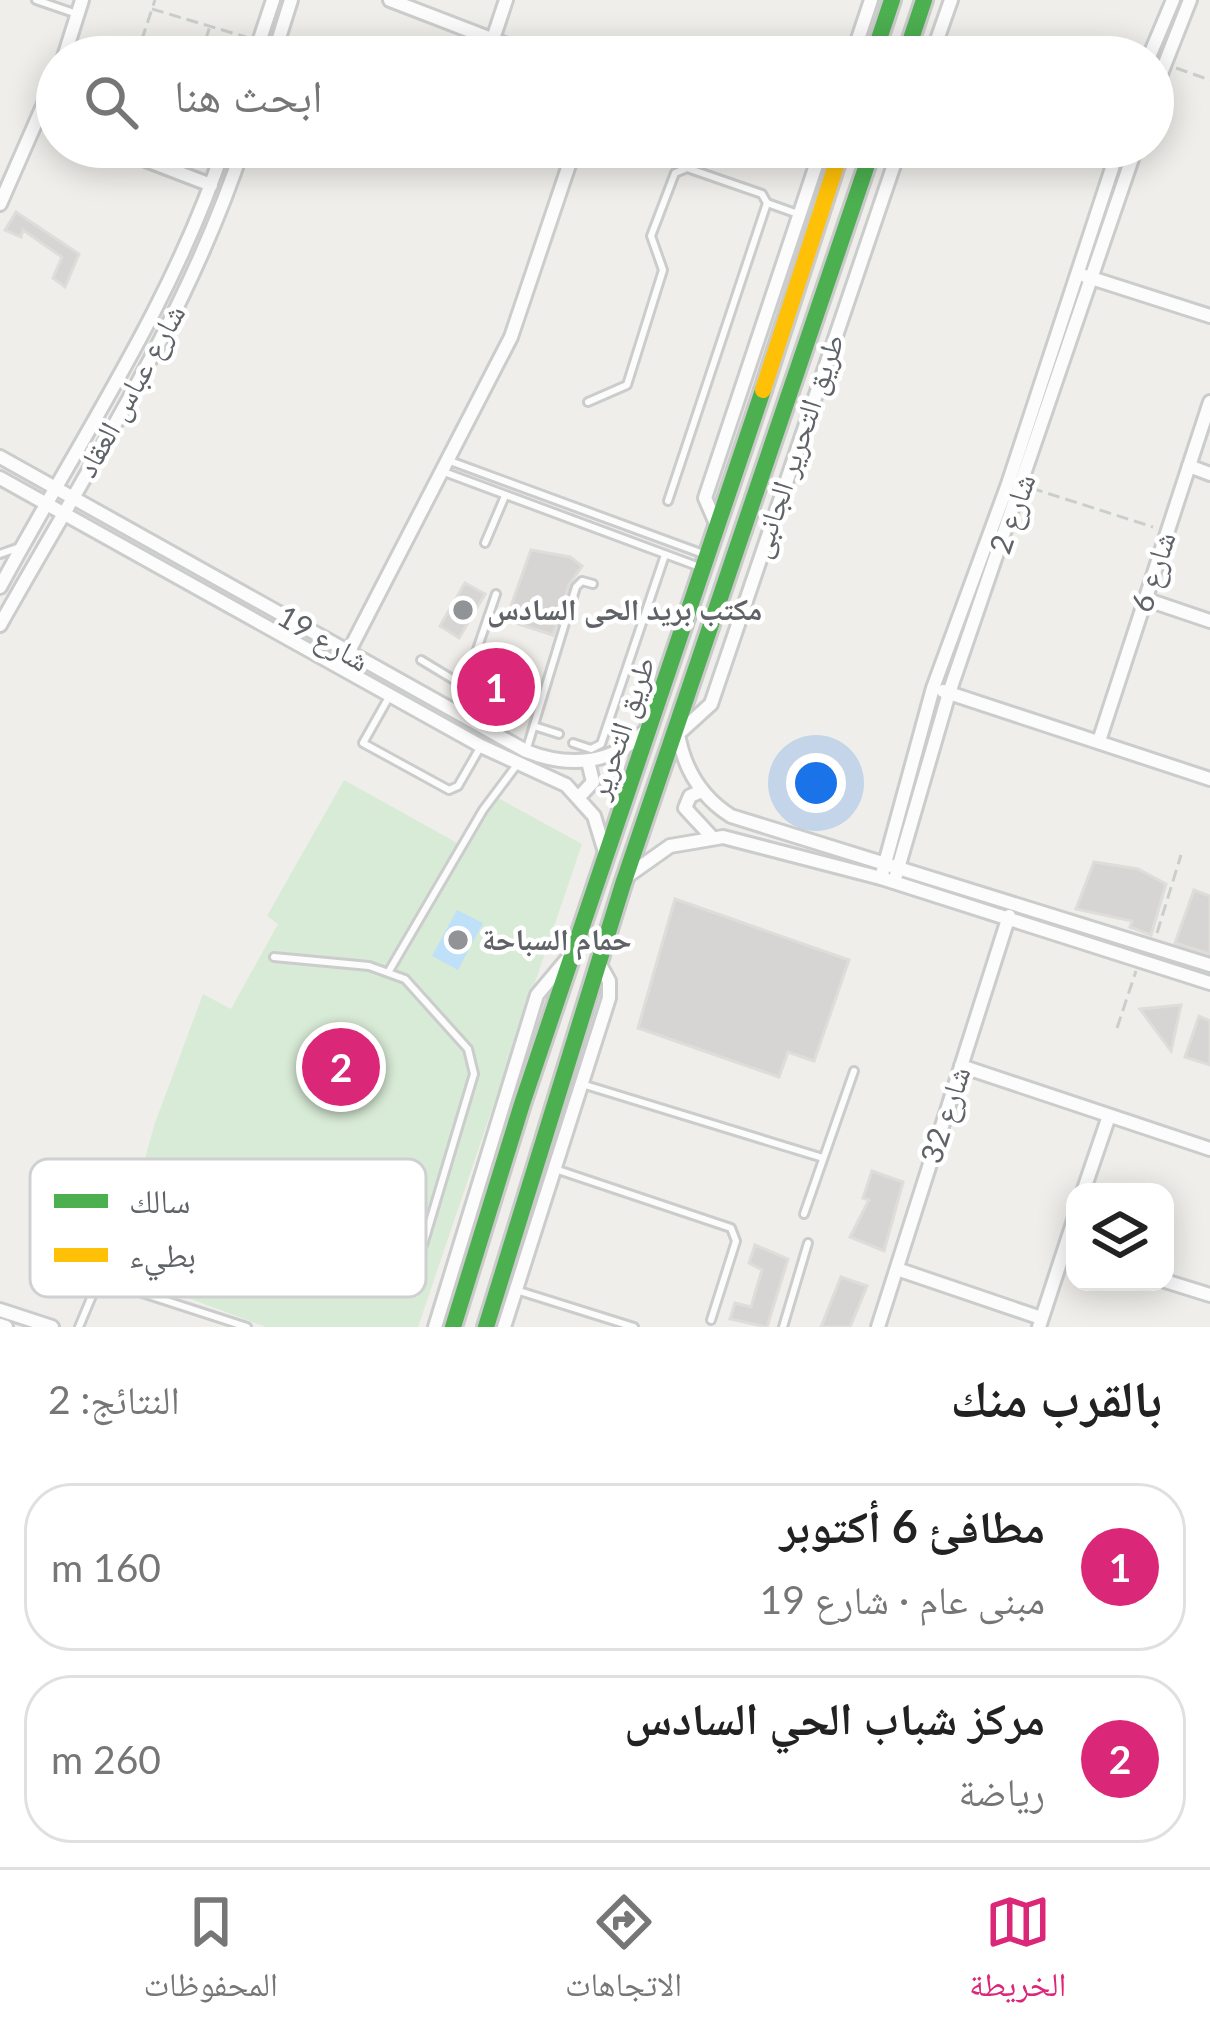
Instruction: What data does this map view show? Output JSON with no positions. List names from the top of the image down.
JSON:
{
  "streets": {
    "street": [
      "شارع عباس العقاد",
      "طريق التحرير الجانبى",
      "شارع 2",
      "شارع 6",
      "شارع 19",
      "طريق التحرير",
      "شارع 32"
    ]
  },
  "crossings": [
    ["شارع عباس العقاد", "شارع 19"],
    ["طريق التحرير الجانبى", "طريق التحرير"]
  ],
  "places": ["مكتب بريد الحى السادس", "حمام السباحة"],
  "legend": ["سالك", "بطيء"],
  "page": {
    "search": "ابحث هنا",
    "pins": ["1", "2"],
    "heading": ["بالقرب منك", "النتائج: 2"],
    "list": [
      {
        "mark": "1",
        "name": "مطافئ 6 أكتوبر",
        "note": "مبنى عام · شارع 19",
        "value": "160 m"
      },
      {
        "mark": "2",
        "name": "مركز شباب الحي السادس",
        "note": "رياضة",
        "value": "260 m"
      }
    ],
    "nav": ["الخريطة", "الاتجاهات", "المحفوظات"]
  }
}
